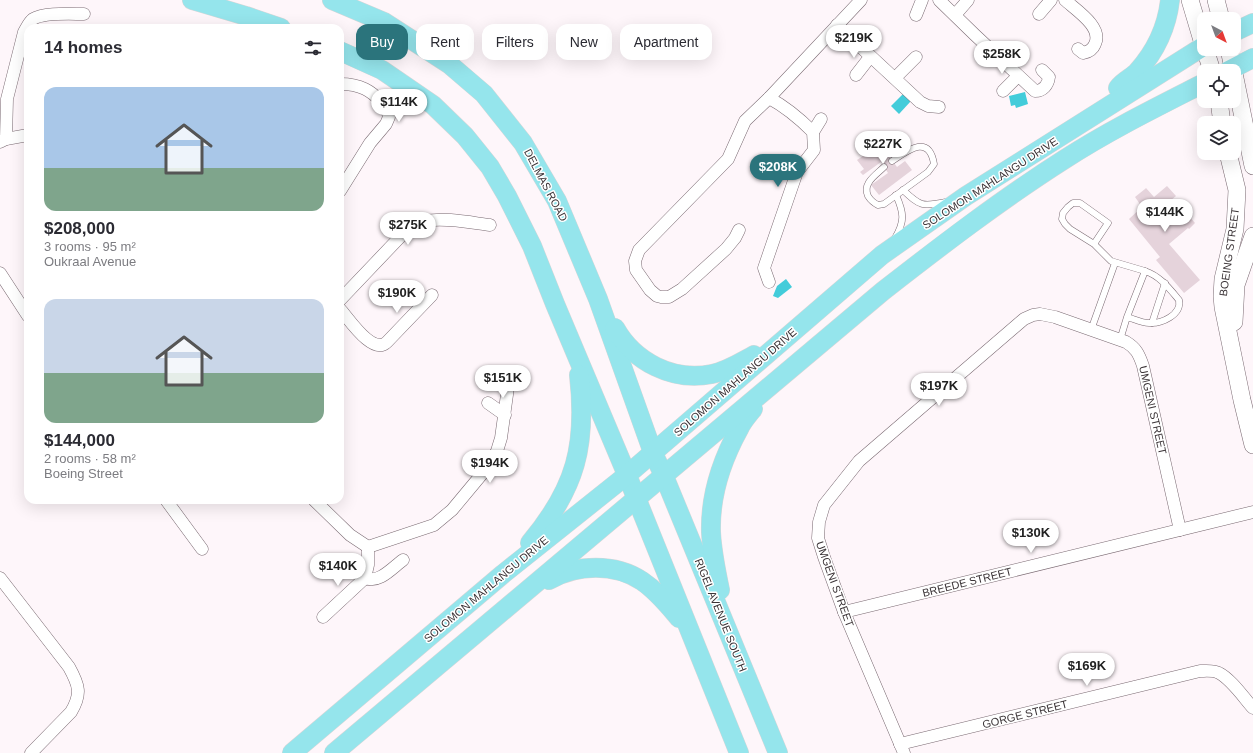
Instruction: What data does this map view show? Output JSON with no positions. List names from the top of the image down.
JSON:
{
  "streets": {
    "main road": ["SOLOMON MAHLANGU DRIVE", "DELMAS ROAD", "RIGEL AVENUE SOUTH"],
    "street": [
      "BOEING STREET",
      "UMGENI STREET",
      "BREEDE STREET",
      "GORGE STREET"
    ]
  },
  "crossings": [
    ["SOLOMON MAHLANGU DRIVE", "DELMAS ROAD"],
    ["SOLOMON MAHLANGU DRIVE", "RIGEL AVENUE SOUTH"],
    ["DELMAS ROAD", "RIGEL AVENUE SOUTH"],
    ["UMGENI STREET", "BREEDE STREET"],
    ["UMGENI STREET", "GORGE STREET"]
  ],
  "north": "bottom right",
  "page": {
    "chip": [
      "Buy",
      "Rent",
      "Filters",
      "New",
      "Apartment"
    ],
    "heading": "14 homes",
    "price": [
      "$219K",
      "$258K",
      "$114K",
      "$227K",
      "$208K",
      "$144K",
      "$275K",
      "$190K",
      "$151K",
      "$197K",
      "$194K",
      "$130K",
      "$140K",
      "$169K"
    ],
    "list": [
      {
        "name": "$208,000",
        "note": "3 rooms · 95 m² · Oukraal Avenue"
      },
      {
        "name": "$144,000",
        "note": "2 rooms · 58 m² · Boeing Street"
      }
    ]
  }
}
